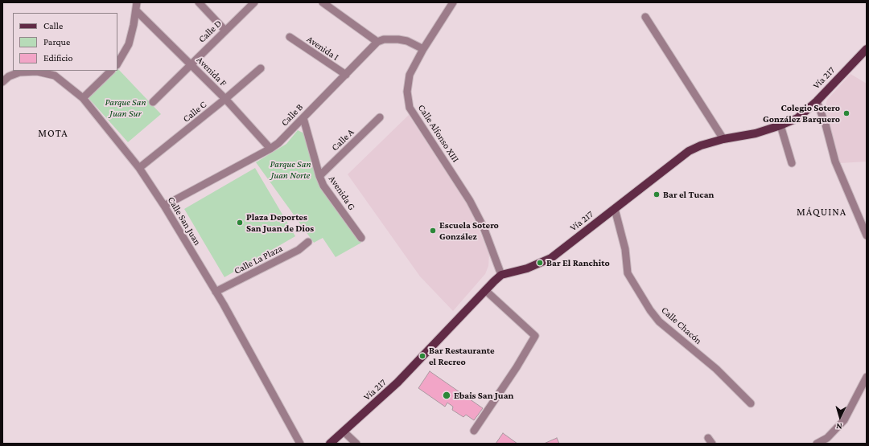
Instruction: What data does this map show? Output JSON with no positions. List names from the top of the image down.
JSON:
{
  "streets": {
    "main road": ["Vía 217"],
    "street": [
      "Calle D",
      "Avenida I",
      "Avenida F",
      "Calle C",
      "Calle B",
      "Calle Alfonso XIII",
      "Calle A",
      "Avenida G",
      "Calle San Juan",
      "Calle La Plaza",
      "Calle Chacón"
    ]
  },
  "crossings": [
    ["Calle D", "Avenida F"],
    ["Avenida I", "Calle B"],
    ["Avenida F", "Calle C"],
    ["Avenida F", "Calle B"],
    ["Vía 217", "Calle Alfonso XIII"],
    ["Vía 217", "Calle Chacón"],
    ["Calle C", "Calle San Juan"],
    ["Calle B", "Avenida G"],
    ["Calle B", "Calle San Juan"],
    ["Calle A", "Avenida G"],
    ["Calle San Juan", "Calle La Plaza"]
  ],
  "districts": ["MOTA", "MÁQUINA"],
  "parks": ["Parque San Juan Sur", "Parque San Juan Norte"],
  "places": [
    "Colegio Sotero González Barquero",
    "Bar el Tucan",
    "Plaza Deportes San Juan de Dios",
    "Escuela Sotero González",
    "Bar El Ranchito",
    "Bar Restaurante el Recreo",
    "Ebais San Juan"
  ],
  "legend": ["Calle", "Parque", "Edificio"],
  "north": "bottom"
}
